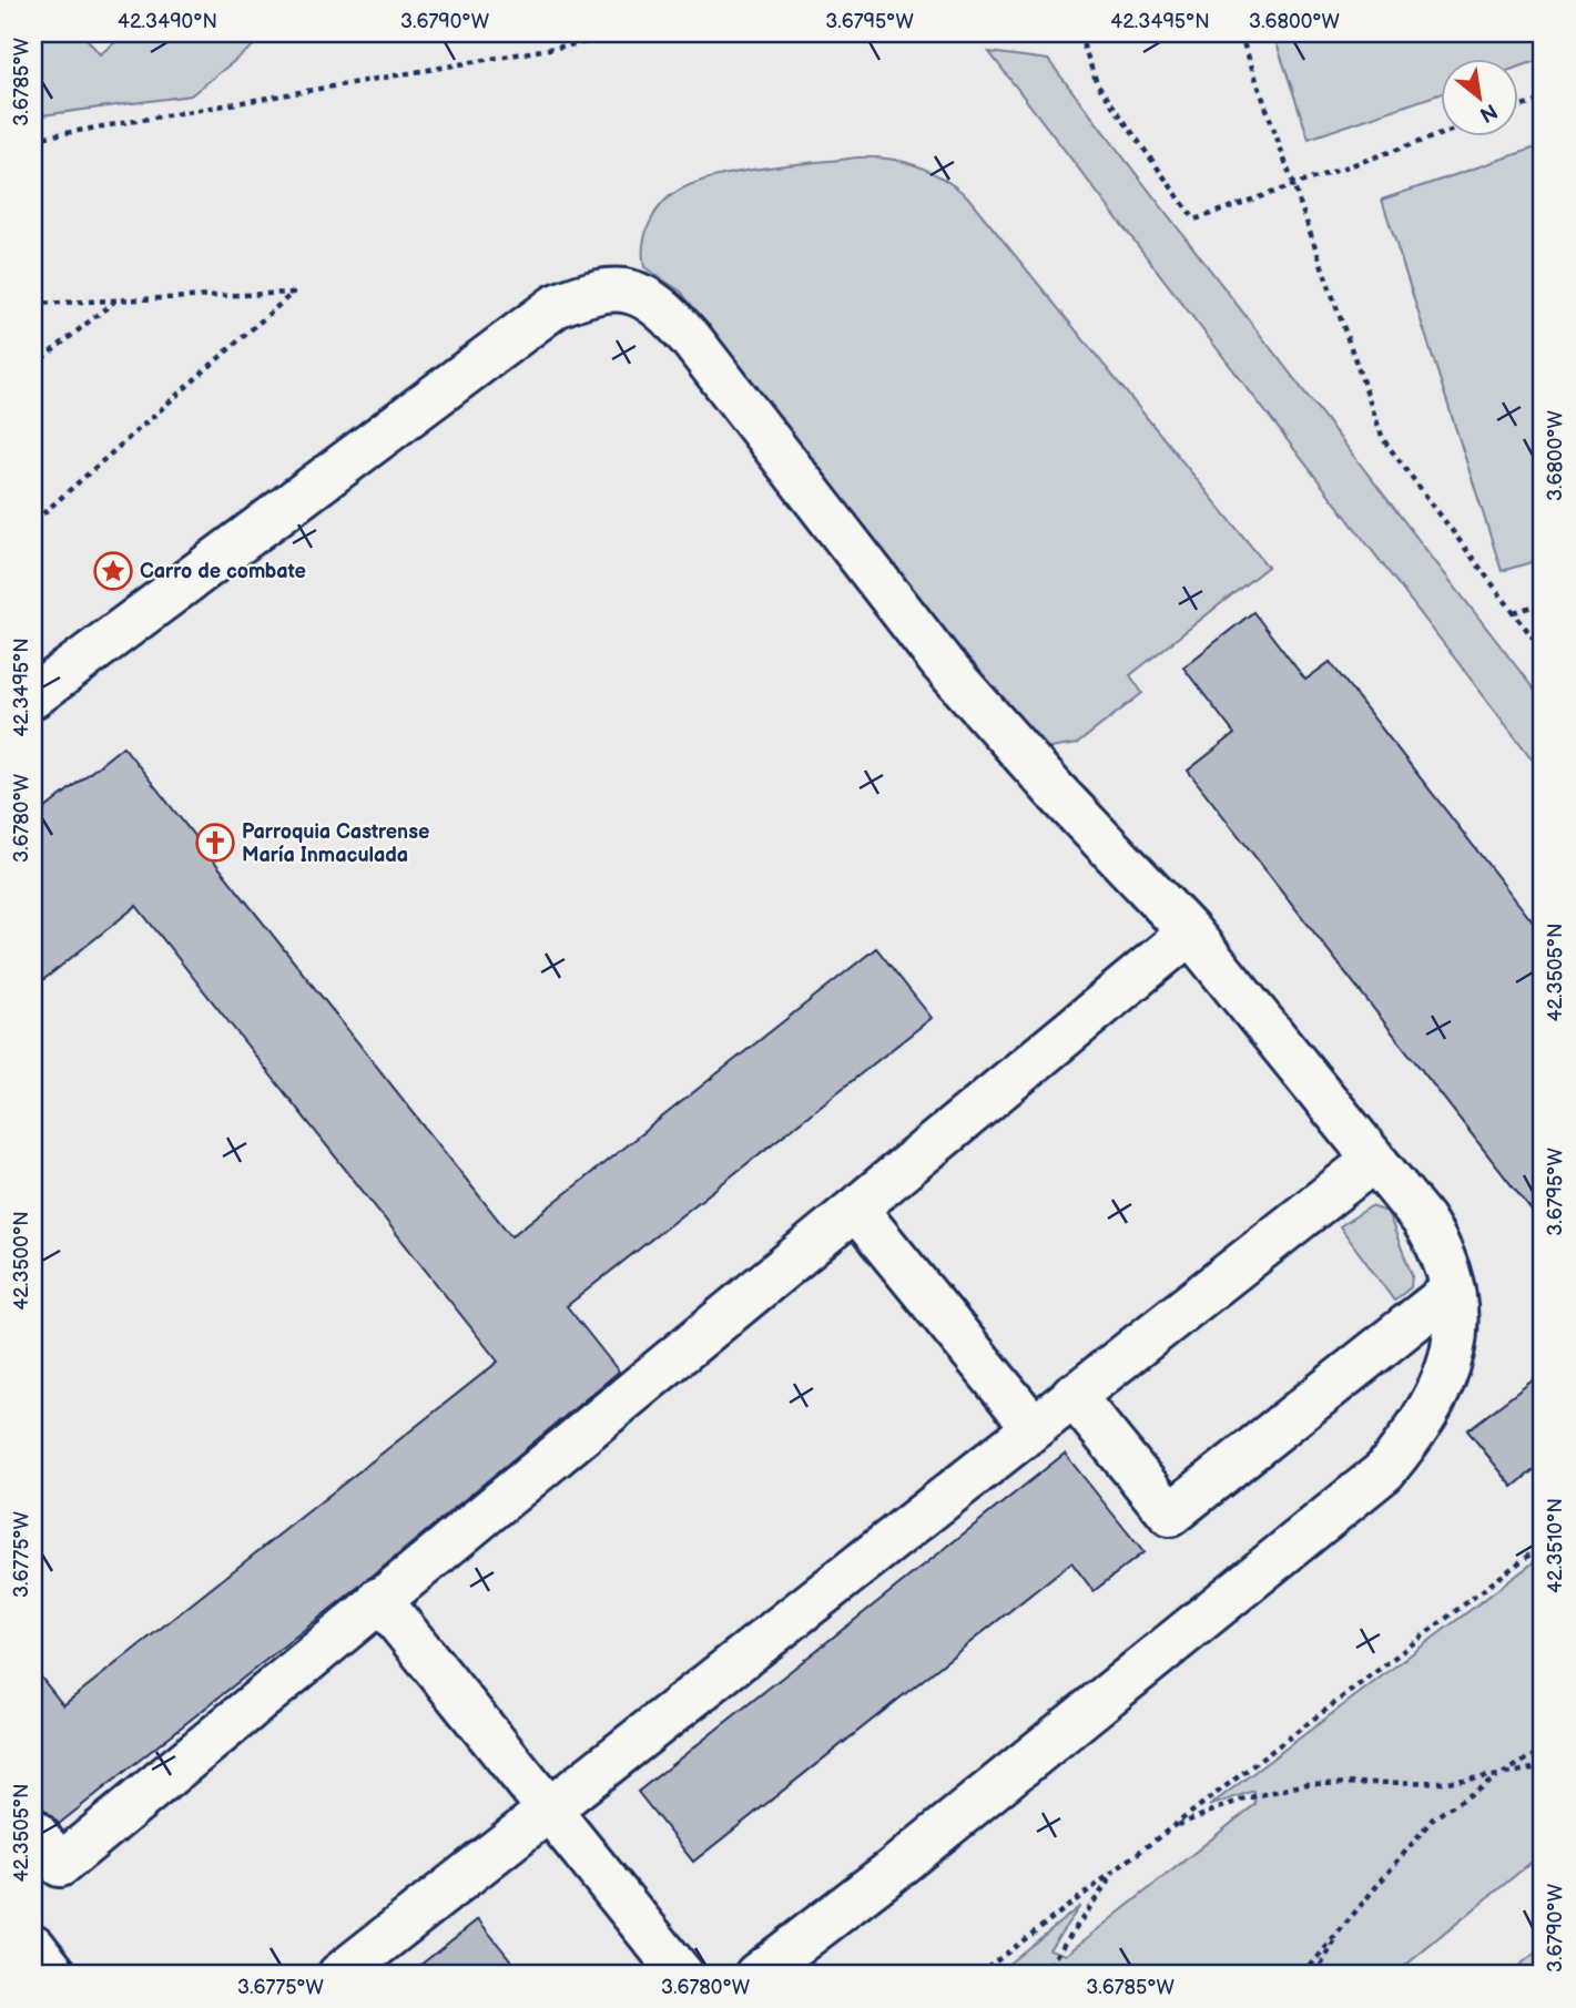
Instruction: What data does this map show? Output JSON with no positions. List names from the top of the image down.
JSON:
{
  "places": {
    "place": ["Carro de combate"],
    "church": ["Parroquia Castrense María Inmaculada"]
  },
  "north": "bottom right",
  "coordinates": [
    "42.3490°N",
    "3.6790°W",
    "3.6795°W",
    "42.3495°N",
    "3.6800°W",
    "3.6785°W",
    "3.6780°W",
    "42.3505°N",
    "42.3500°N",
    "42.3510°N",
    "3.6775°W"
  ]
}
